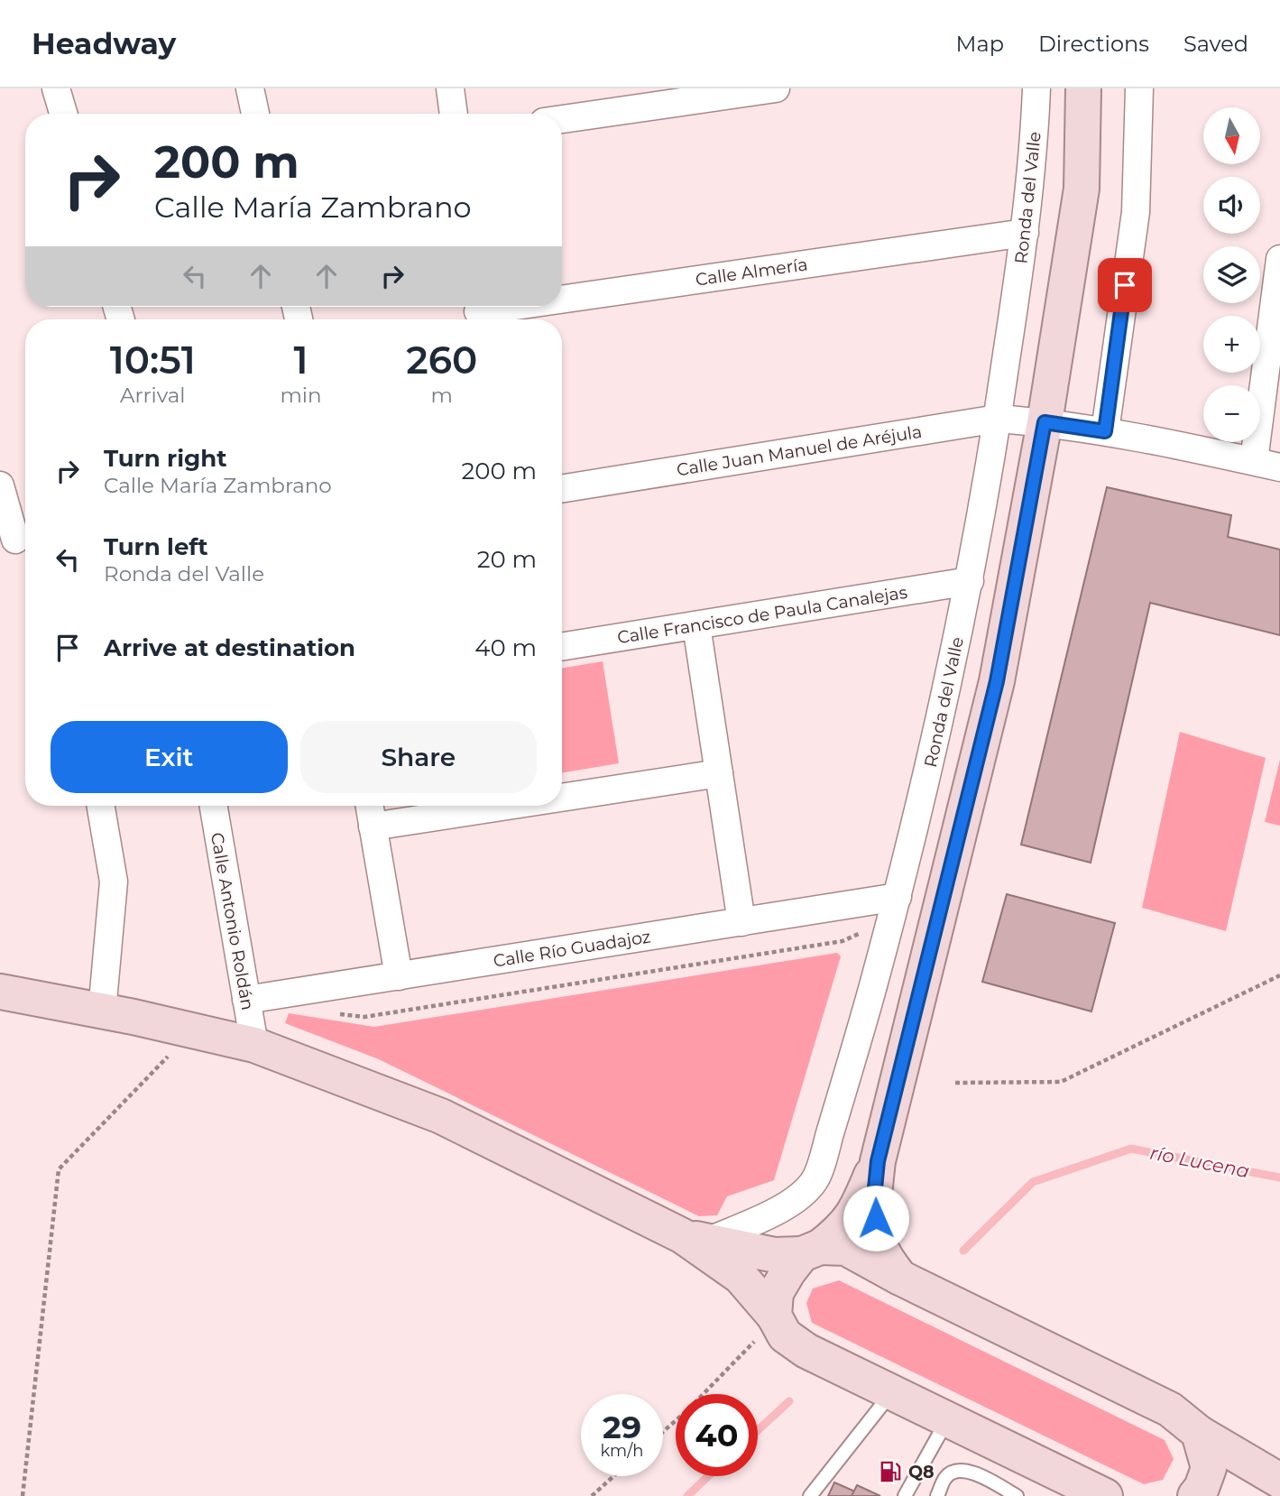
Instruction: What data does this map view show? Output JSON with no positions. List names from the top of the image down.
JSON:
{
  "streets": {
    "street": [
      "Ronda del Valle",
      "Calle Almería",
      "Calle Juan Manuel de Aréjula",
      "Calle Francisco de Paula Canalejas",
      "Calle Antonio Roldán",
      "Calle Río Guadajoz"
    ]
  },
  "crossings": [
    ["Ronda del Valle", "Calle Almería"],
    ["Ronda del Valle", "Calle Juan Manuel de Aréjula"],
    ["Ronda del Valle", "Calle Francisco de Paula Canalejas"],
    ["Ronda del Valle", "Calle Río Guadajoz"],
    ["Calle Antonio Roldán", "Calle Río Guadajoz"]
  ],
  "water": ["río Lucena"],
  "places": {
    "fuel station": ["Q8"]
  },
  "north": "bottom",
  "page": {
    "header": "Headway",
    "nav": ["Map", "Directions", "Saved"],
    "map_buttons": ["+", "−"],
    "turn": ["200 m", "Calle María Zambrano"],
    "eta": [
      "10:51",
      "Arrival",
      "1",
      "min",
      "260",
      "m"
    ],
    "list": [
      {
        "name": "Turn right",
        "note": "Calle María Zambrano",
        "value": "200 m"
      },
      {
        "name": "Turn left",
        "note": "Ronda del Valle",
        "value": "20 m"
      },
      {
        "name": "Arrive at destination",
        "value": "40 m"
      }
    ],
    "buttons": ["Exit", "Share"],
    "speed": "29 km/h",
    "limit": "40"
  }
}
